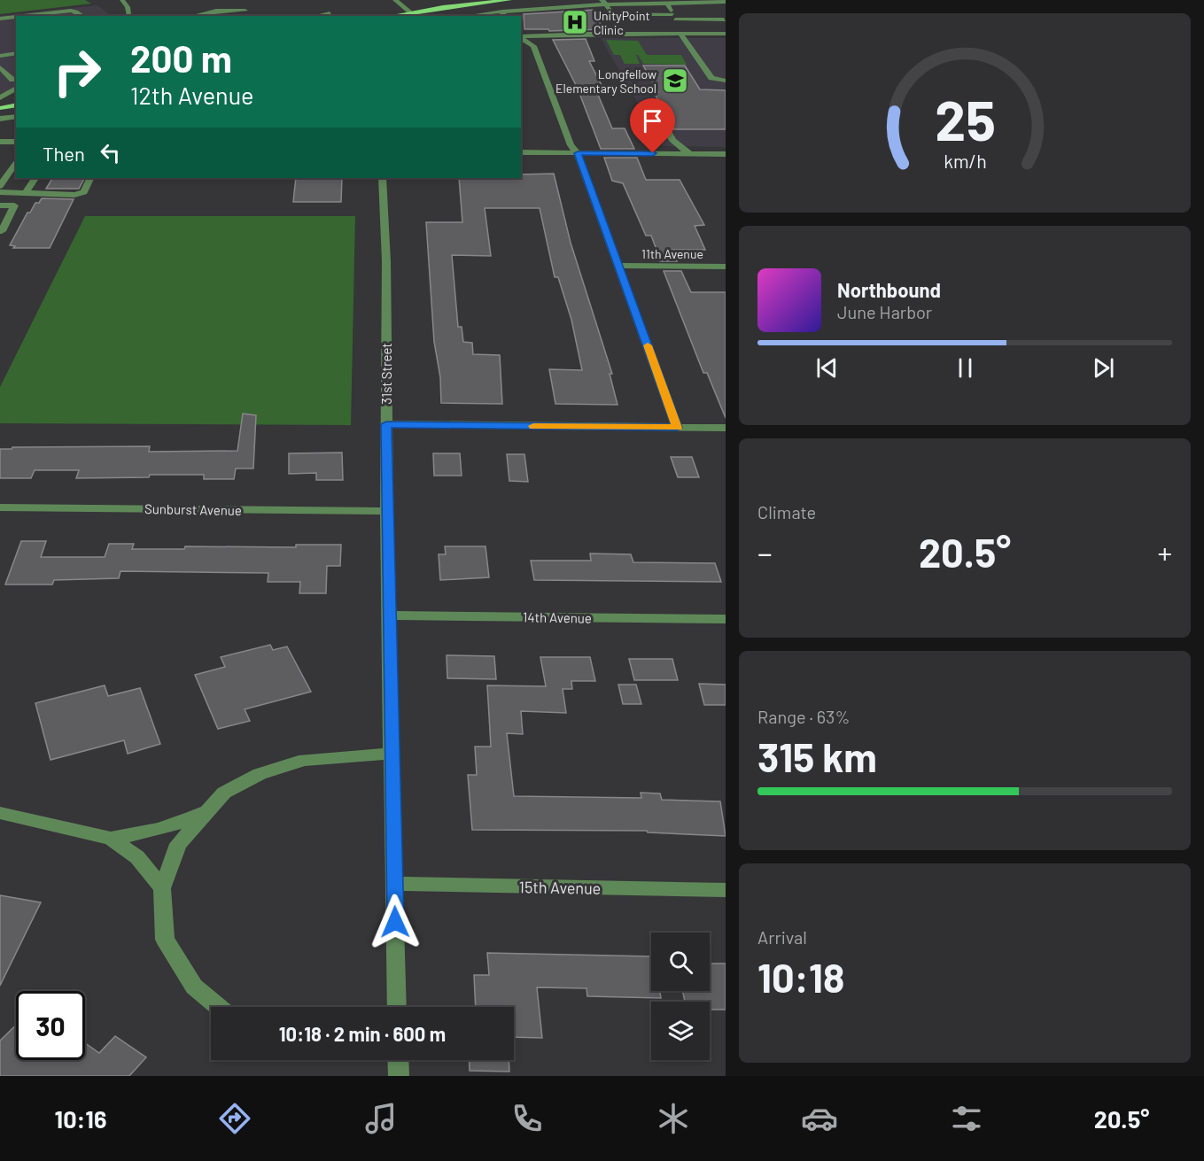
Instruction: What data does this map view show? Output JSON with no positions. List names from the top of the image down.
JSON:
{
  "streets": {
    "street": [
      "11th Avenue",
      "31st Street",
      "Sunburst Avenue",
      "14th Avenue",
      "15th Avenue"
    ]
  },
  "crossings": [
    ["31st Street", "Sunburst Avenue"],
    ["31st Street", "14th Avenue"],
    ["31st Street", "15th Avenue"]
  ],
  "places": {
    "hospital": ["UnityPoint Clinic"],
    "school or university": ["Longfellow Elementary School"]
  },
  "page": {
    "turn": ["200 m", "12th Avenue"],
    "then": "Then",
    "song": ["Northbound", "June Harbor"],
    "tile": [
      "Climate",
      ["Range · 63%", "315 km"],
      ["Arrival", "10:18"]
    ],
    "heat": ["−", "20.5°", "+"],
    "limit": "30",
    "trip": "10:18 · 2 min · 600 m",
    "tabs": ["10:16", "20.5°"],
    "gauge": ["25", "km/h"]
  }
}
